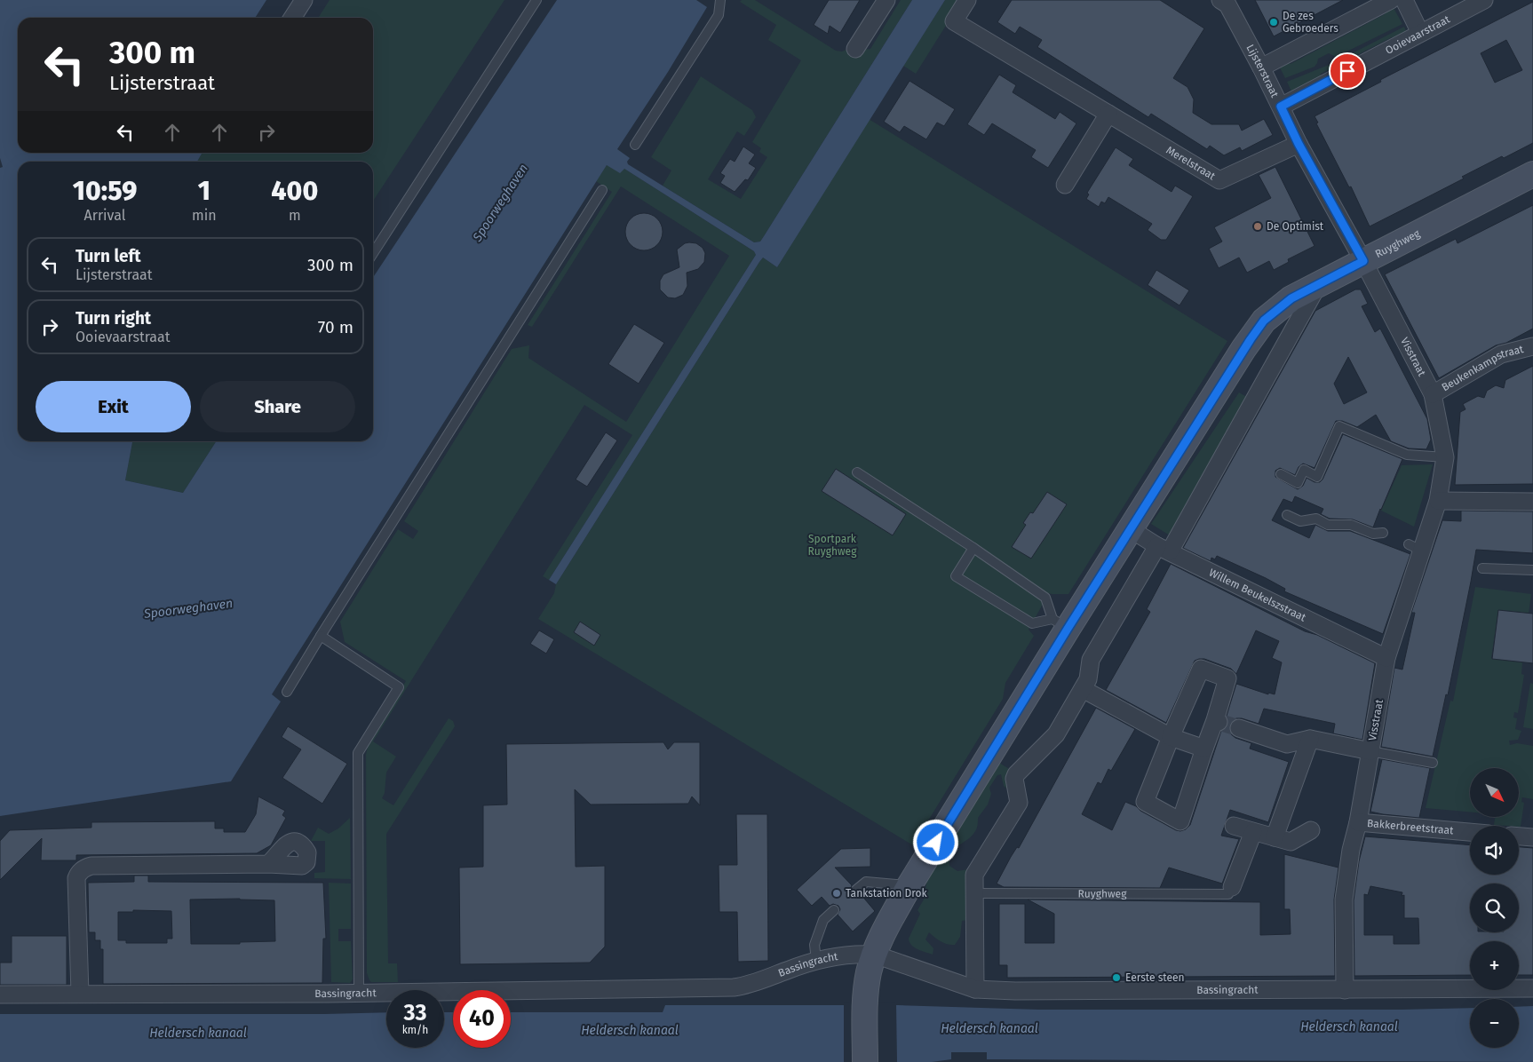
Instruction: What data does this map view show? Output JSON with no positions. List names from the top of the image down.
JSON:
{
  "streets": {
    "street": [
      "Ooievaarstraat",
      "Lijsterstraat",
      "Merelstraat",
      "Ruyghweg",
      "Visstraat",
      "Beukenkampstraat",
      "Willem Beukelszstraat",
      "Bakkerbreetstraat",
      "Bassingracht"
    ]
  },
  "crossings": [
    ["Ooievaarstraat", "Lijsterstraat"],
    ["Lijsterstraat", "Merelstraat"],
    ["Lijsterstraat", "Ruyghweg"],
    ["Lijsterstraat", "Visstraat"],
    ["Ruyghweg", "Visstraat"],
    ["Ruyghweg", "Willem Beukelszstraat"],
    ["Ruyghweg", "Bassingracht"],
    ["Visstraat", "Beukenkampstraat"],
    ["Visstraat", "Willem Beukelszstraat"],
    ["Visstraat", "Bakkerbreetstraat"],
    ["Visstraat", "Bassingracht"]
  ],
  "water": ["Spoorweghaven", "Heldersch kanaal"],
  "parks": ["Sportpark Ruyghweg"],
  "places": [
    "De zes Gebroeders",
    "De Optimist",
    "Tankstation Drok",
    "Eerste steen"
  ],
  "north": "bottom right",
  "page": {
    "turn": ["300 m", "Lijsterstraat"],
    "eta": [
      "10:59",
      "Arrival",
      "1",
      "min",
      "400",
      "m"
    ],
    "list": [
      {
        "name": "Turn left",
        "note": "Lijsterstraat",
        "value": "300 m"
      },
      {
        "name": "Turn right",
        "note": "Ooievaarstraat",
        "value": "70 m"
      }
    ],
    "buttons": ["Exit", "Share"],
    "map_buttons": ["+", "−"],
    "speed": "33 km/h",
    "limit": "40"
  }
}
